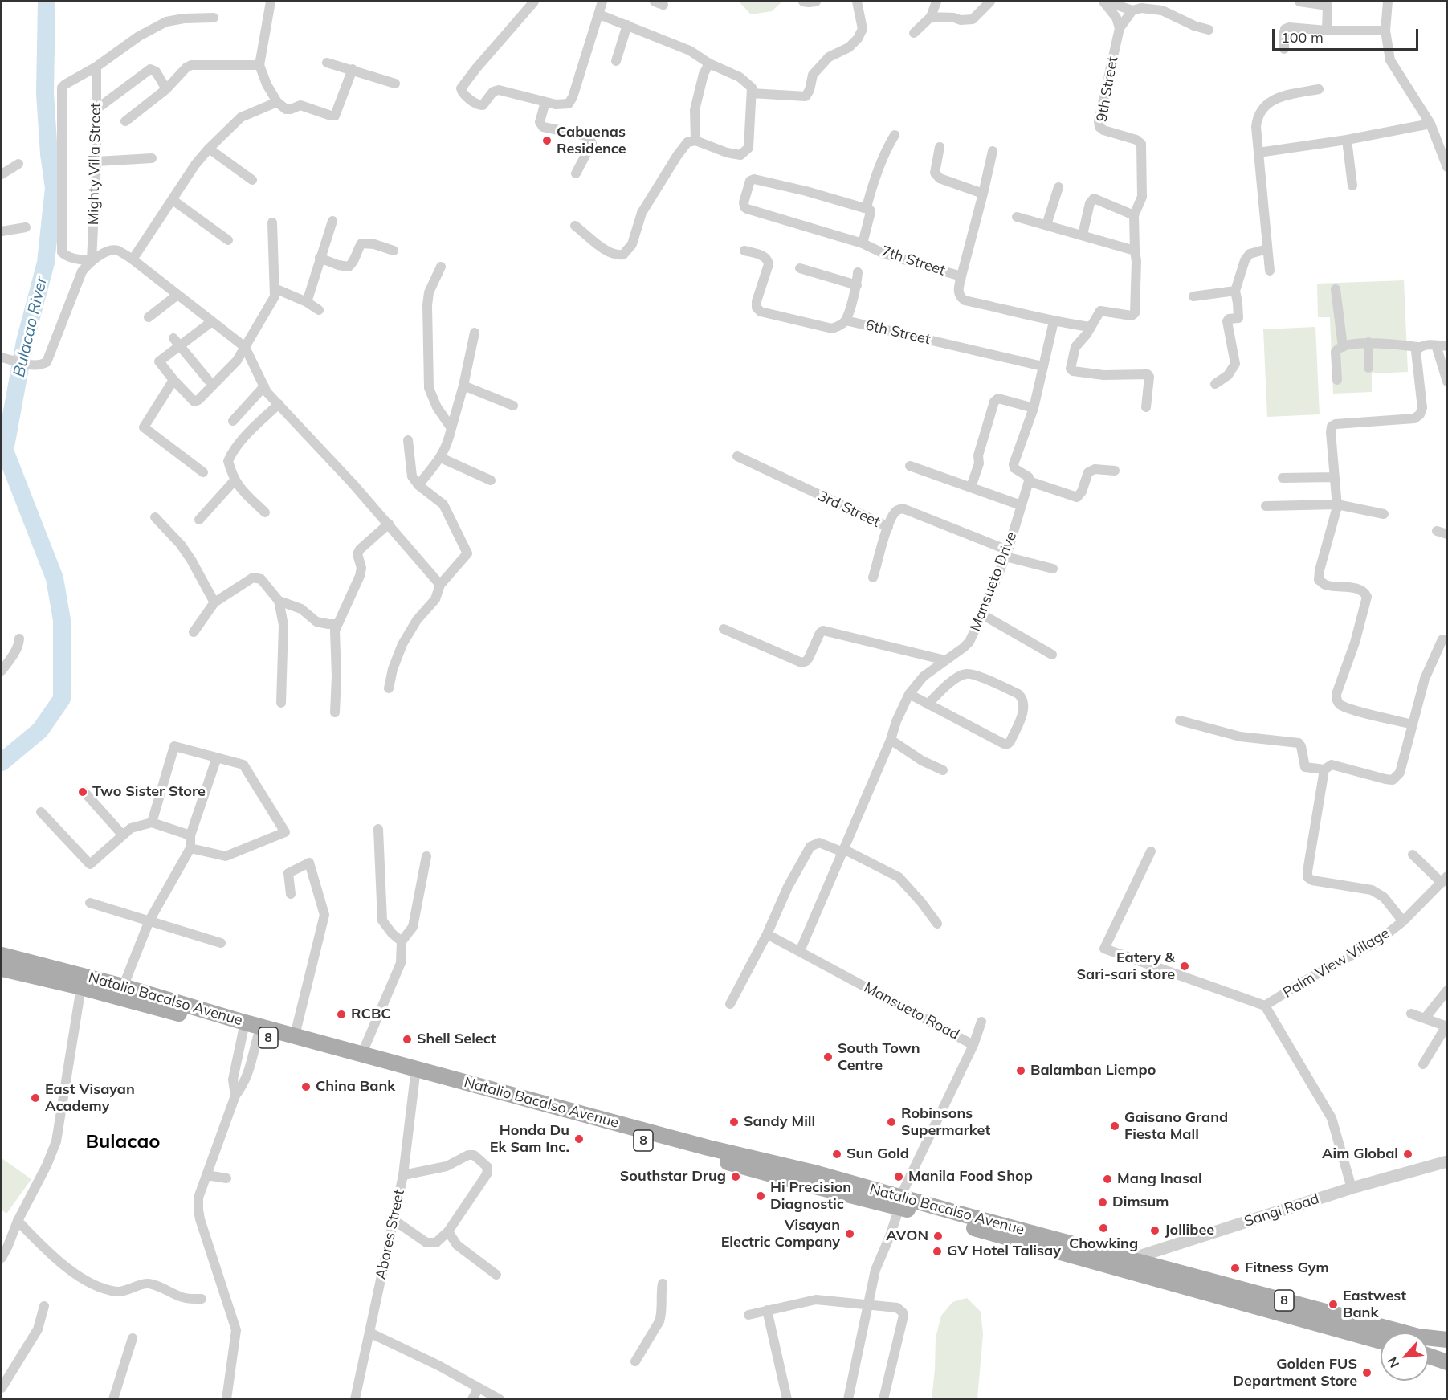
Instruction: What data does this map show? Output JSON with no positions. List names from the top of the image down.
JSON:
{
  "streets": {
    "main road": ["Natalio Bacalso Avenue", "8"],
    "street": [
      "9th Street",
      "Mighty Villa Street",
      "7th Street",
      "6th Street",
      "3rd Street",
      "Mansueto Drive",
      "Palm View Village",
      "Mansueto Road",
      "Sangi Road",
      "Abores Street"
    ]
  },
  "crossings": [
    ["9th Street", "7th Street"],
    ["3rd Street", "Mansueto Drive"],
    ["Mansueto Drive", "Mansueto Road"],
    ["Natalio Bacalso Avenue", "Mansueto Road"],
    ["Natalio Bacalso Avenue", "Sangi Road"],
    ["Natalio Bacalso Avenue", "Abores Street"]
  ],
  "districts": ["Bulacao"],
  "water": ["Bulacao River"],
  "places": [
    "Cabuenas Residence",
    "Two Sister Store",
    "Eatery & Sari-sari store",
    "RCBC",
    "Shell Select",
    "South Town Centre",
    "Balamban Liempo",
    "China Bank",
    "East Visayan Academy",
    "Sandy Mill",
    "Robinsons Supermarket",
    "Gaisano Grand Fiesta Mall",
    "Honda Du Ek Sam Inc.",
    "Sun Gold",
    "Aim Global",
    "Southstar Drug",
    "Manila Food Shop",
    "Mang Inasal",
    "Hi Precision Diagnostic",
    "Dimsum",
    "Chowking",
    "Jollibee",
    "Visayan Electric Company",
    "AVON",
    "GV Hotel Talisay",
    "Fitness Gym",
    "Eastwest Bank",
    "Golden FUS Department Store"
  ],
  "scale_bar": "100 m",
  "north": "bottom left"
}
